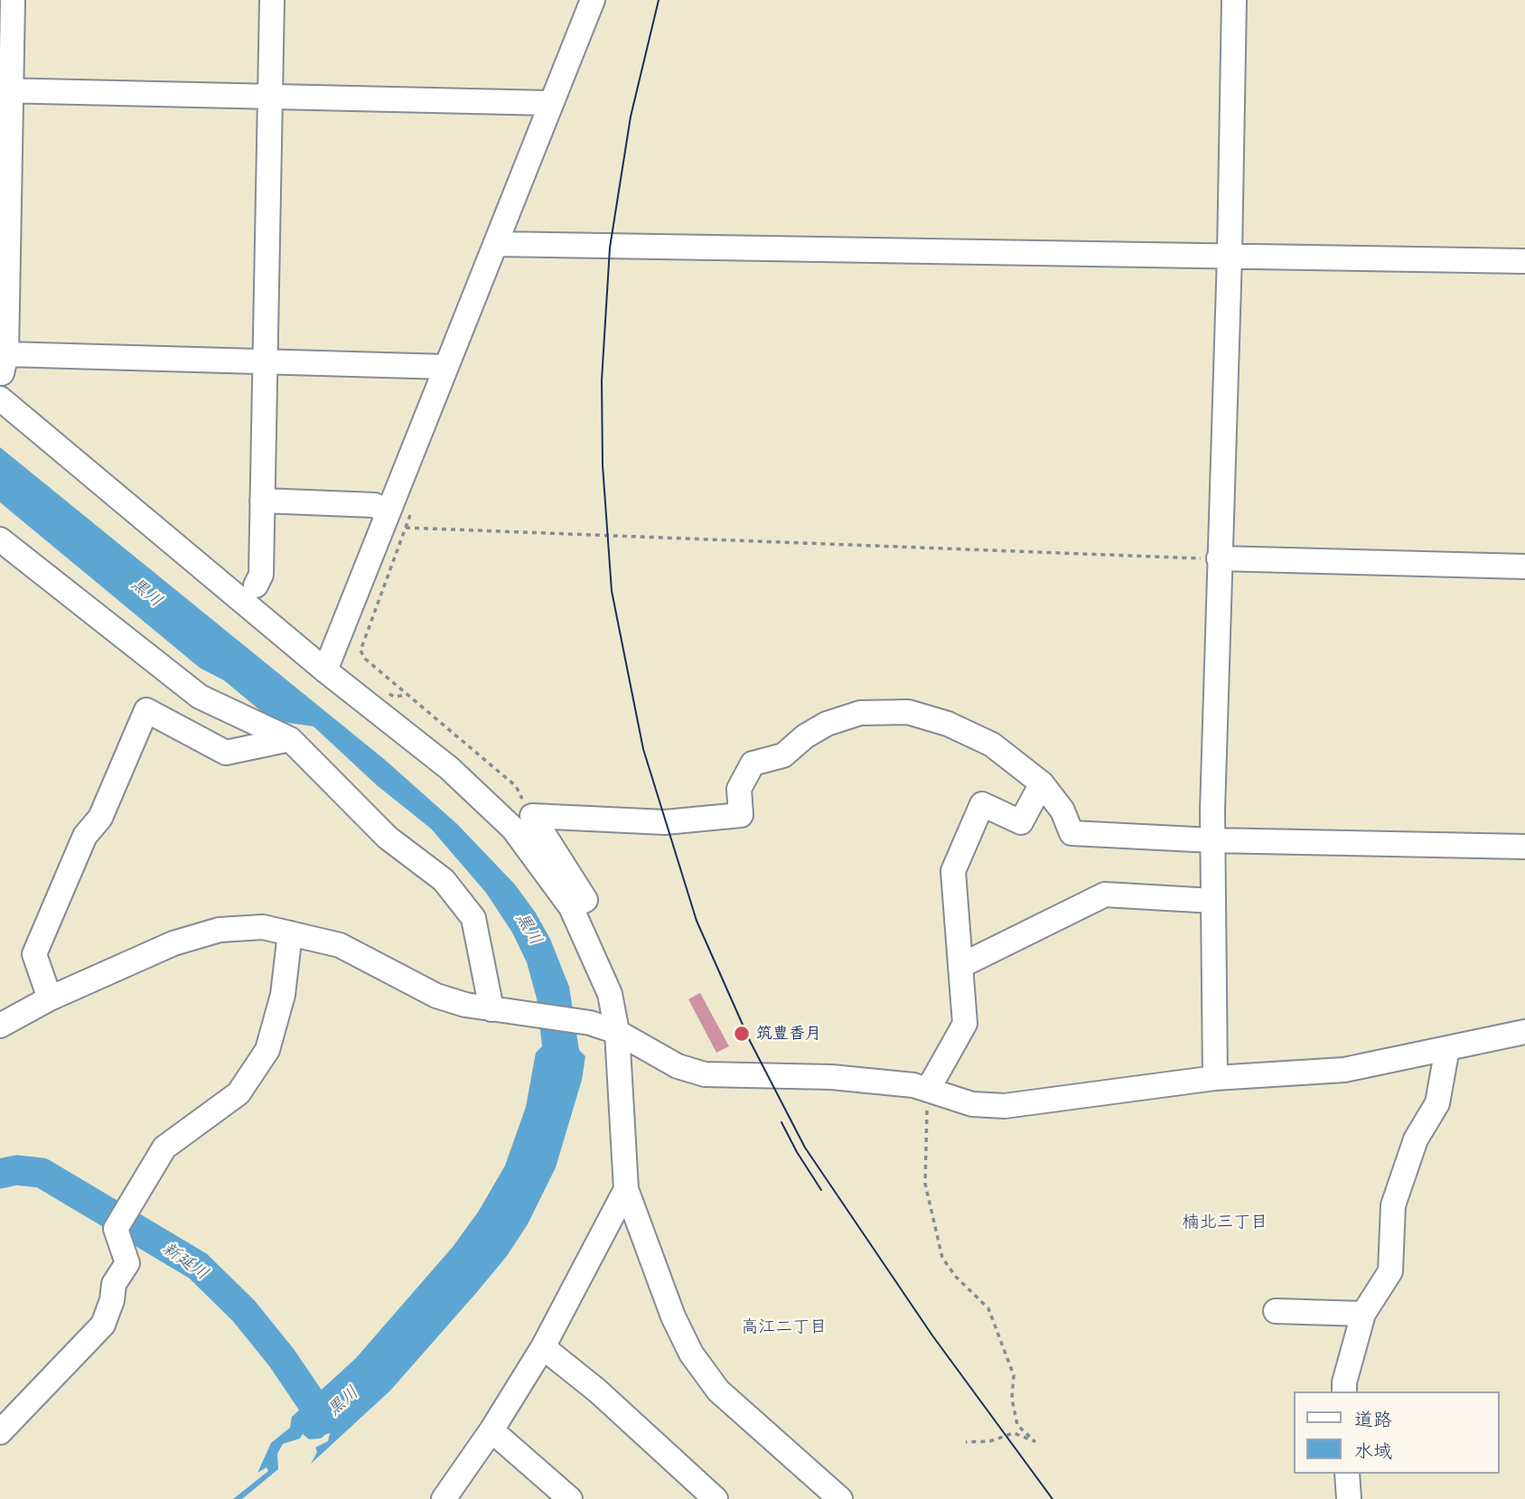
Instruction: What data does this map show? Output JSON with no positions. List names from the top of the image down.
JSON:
{
  "districts": ["楠北三丁目", "高江二丁目"],
  "water": ["黒川", "新延川"],
  "places": ["筑豊香月"],
  "legend": ["道路", "水域"]
}
